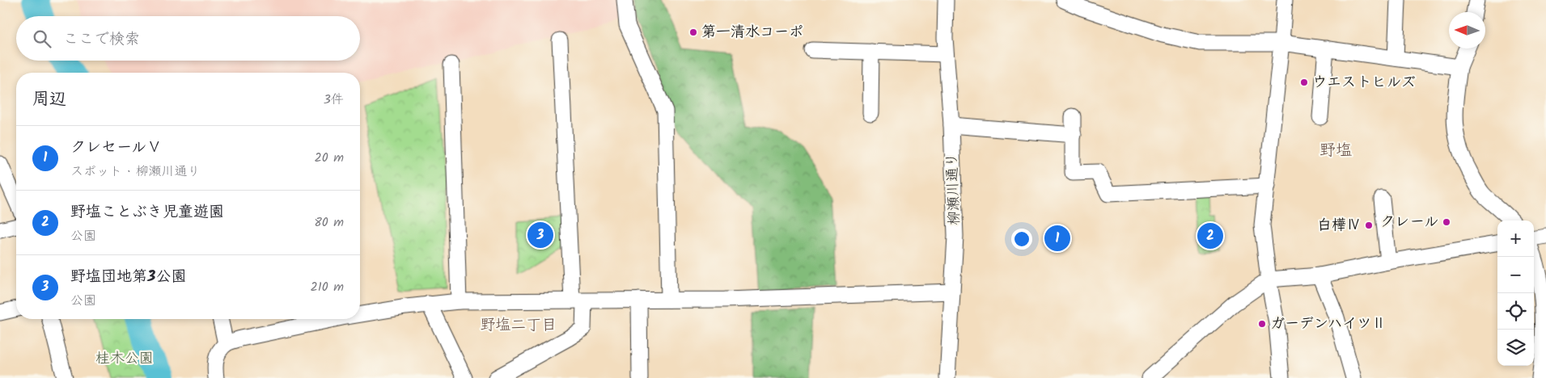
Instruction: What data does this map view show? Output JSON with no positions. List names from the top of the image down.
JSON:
{
  "streets": {
    "street": ["柳瀬川通り"]
  },
  "districts": ["野塩", "野塩二丁目"],
  "parks": ["桂木公園"],
  "places": [
    "第一清水コーポ",
    "ウエストヒルズ",
    "クレール",
    "白樺Ⅳ",
    "ガーデンハイツⅡ"
  ],
  "north": "left",
  "page": {
    "search": "ここで検索",
    "heading": ["周辺", "3件"],
    "list": [
      {
        "mark": "1",
        "name": "クレセールⅤ",
        "note": "スポット · 柳瀬川通り",
        "value": "20 m"
      },
      {
        "mark": "2",
        "name": "野塩ことぶき児童遊園",
        "note": "公園",
        "value": "80 m"
      },
      {
        "mark": "3",
        "name": "野塩団地第3公園",
        "note": "公園",
        "value": "210 m"
      }
    ],
    "map_buttons": ["+", "−"],
    "pins": ["3", "2", "1"]
  }
}
